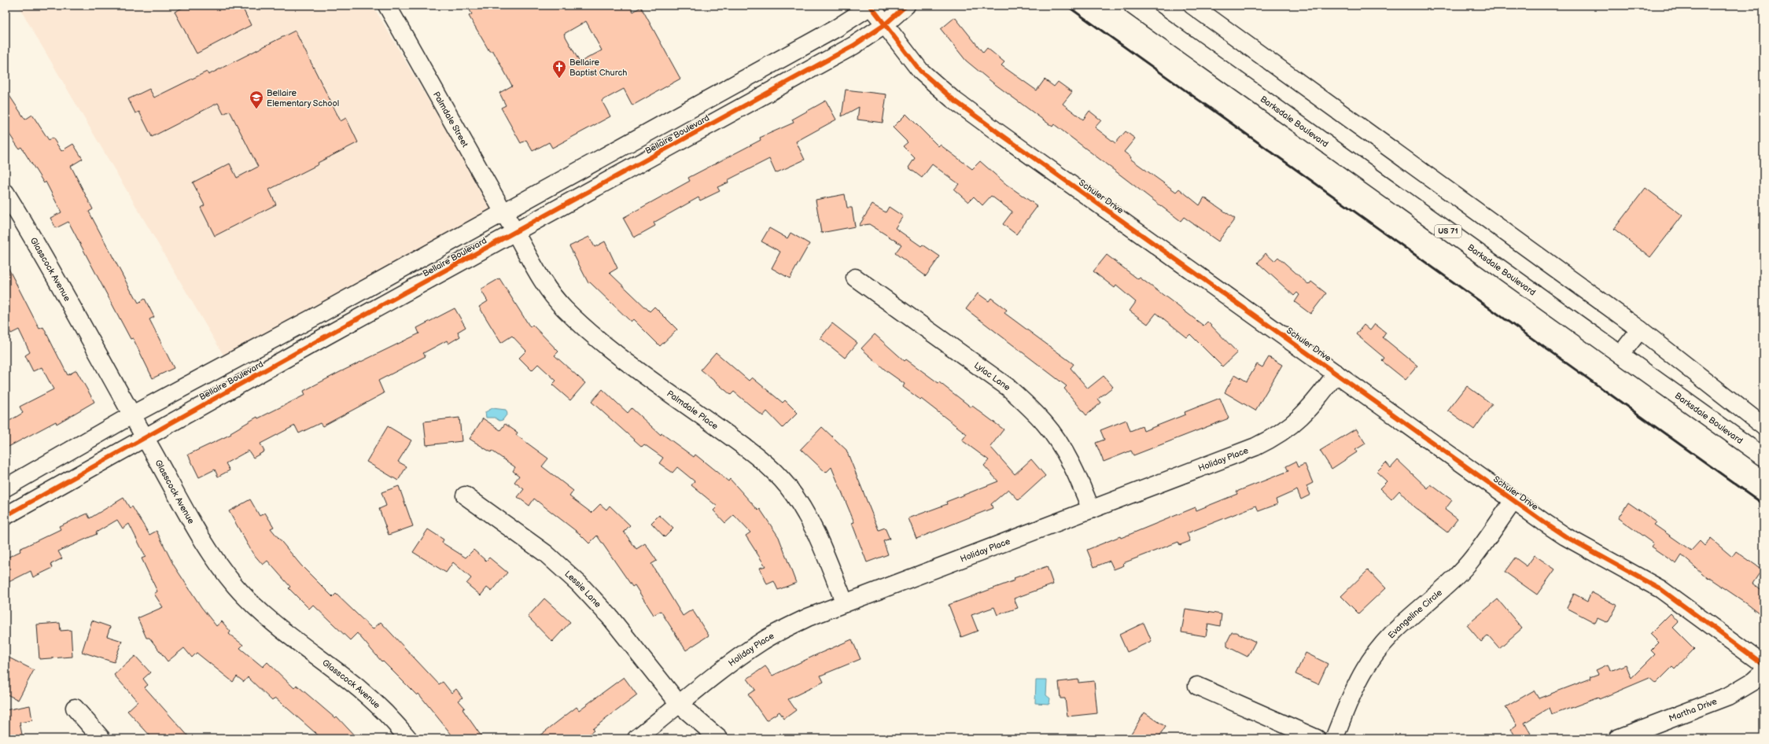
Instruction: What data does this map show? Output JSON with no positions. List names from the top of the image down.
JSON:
{
  "streets": {
    "street": [
      "Palmdale Street",
      "Barksdale Boulevard",
      "Bellaire Boulevard",
      "Schuler Drive",
      "US 71",
      "Glasscock Avenue",
      "Lylac Lane",
      "Palmdale Place",
      "Holiday Place",
      "Lessie Lane",
      "Evangeline Circle",
      "Martha Drive"
    ]
  },
  "crossings": [
    ["Palmdale Street", "Bellaire Boulevard"],
    ["Palmdale Street", "Palmdale Place"],
    ["Bellaire Boulevard", "Schuler Drive"],
    ["Bellaire Boulevard", "Glasscock Avenue"],
    ["Bellaire Boulevard", "Palmdale Place"],
    ["Schuler Drive", "Holiday Place"],
    ["Schuler Drive", "Evangeline Circle"],
    ["Lylac Lane", "Holiday Place"],
    ["Palmdale Place", "Holiday Place"],
    ["Holiday Place", "Lessie Lane"]
  ],
  "places": {
    "church": ["Bellaire Baptist Church"],
    "school or university": ["Bellaire Elementary School"]
  }
}
